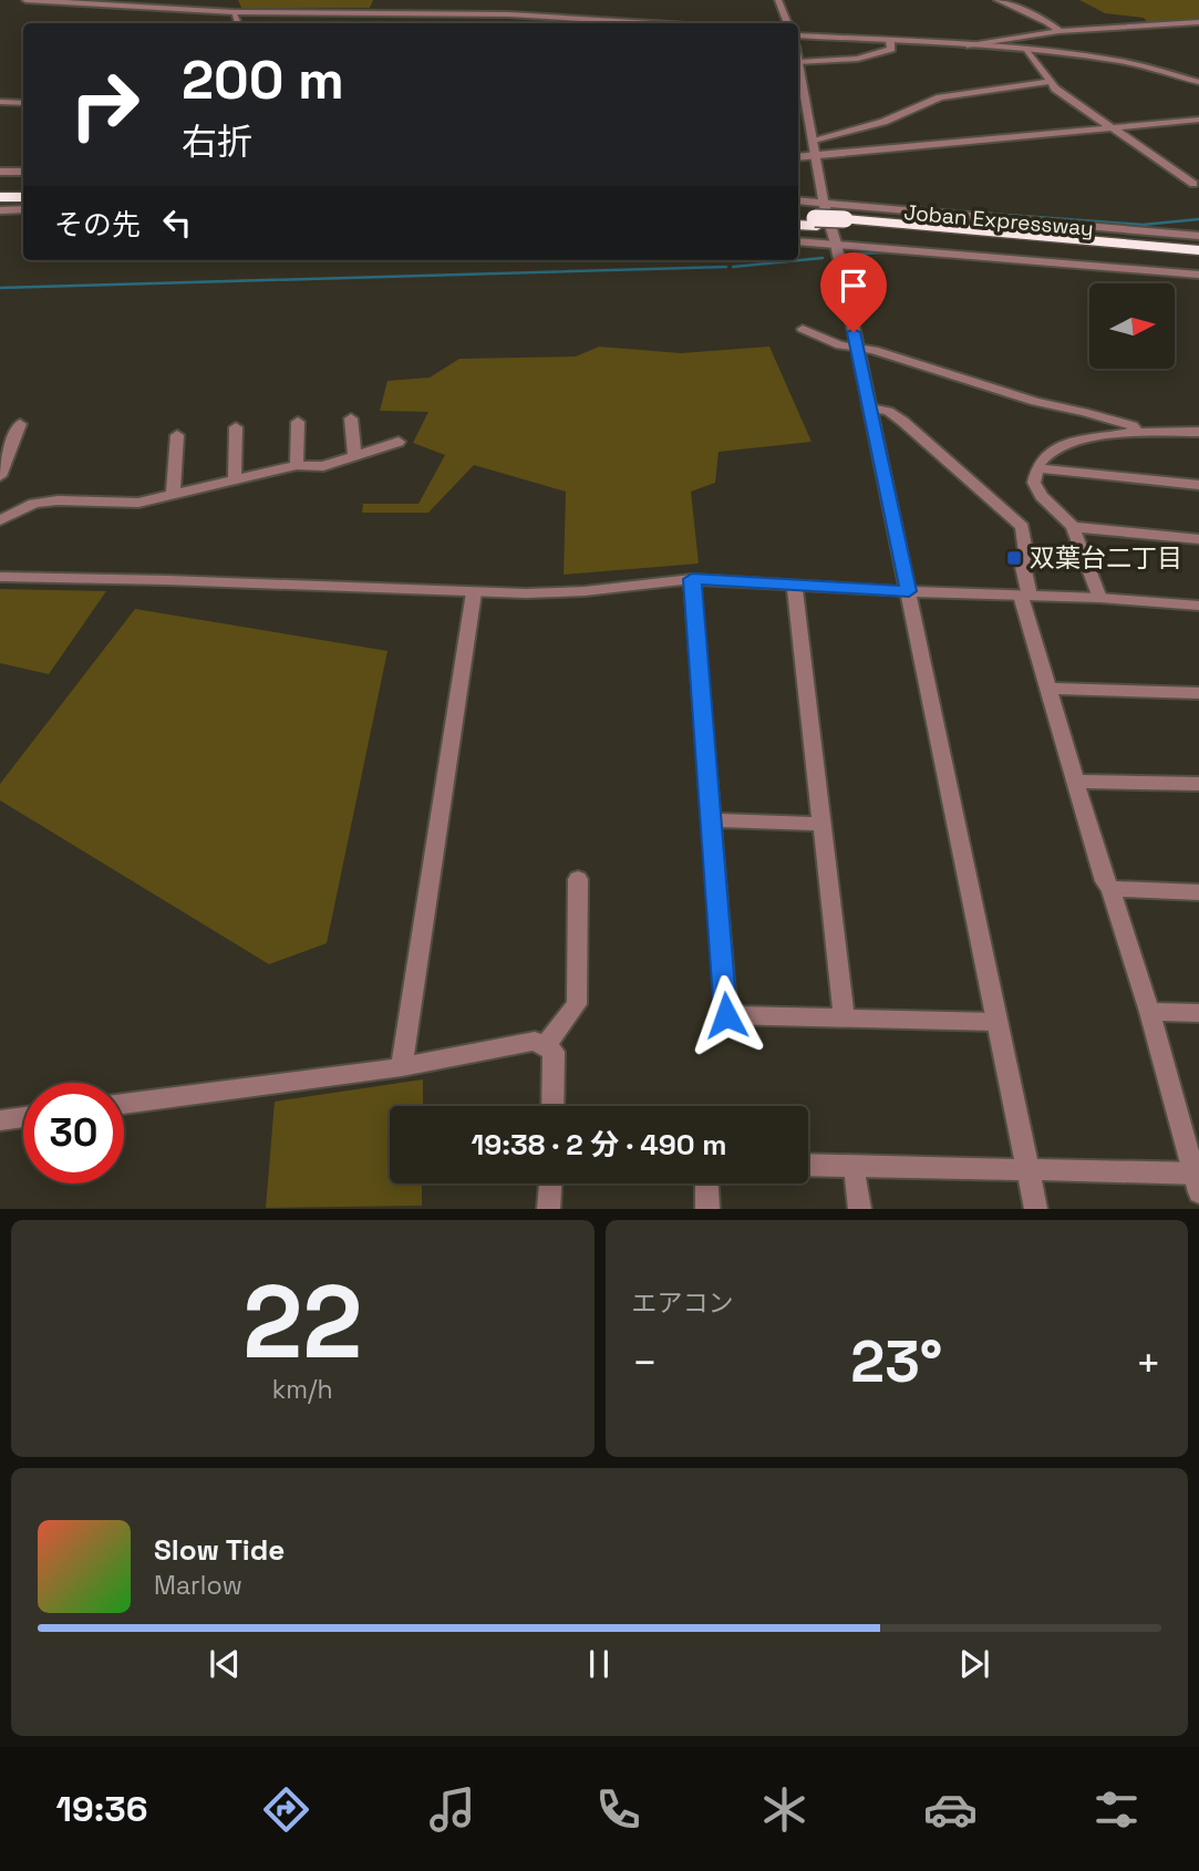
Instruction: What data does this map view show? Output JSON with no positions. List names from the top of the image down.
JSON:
{
  "streets": {
    "highway": ["Joban Expressway"]
  },
  "places": {
    "transit": ["双葉台二丁目"]
  },
  "north": "right",
  "page": {
    "turn": ["200 m", "右折"],
    "then": "その先",
    "limit": "30",
    "trip": "19:38 · 2 分 · 490 m",
    "tile": [
      ["22", "km/h"],
      "エアコン"
    ],
    "heat": ["−", "23°", "+"],
    "song": ["Slow Tide", "Marlow"],
    "tabs": "19:36"
  }
}
